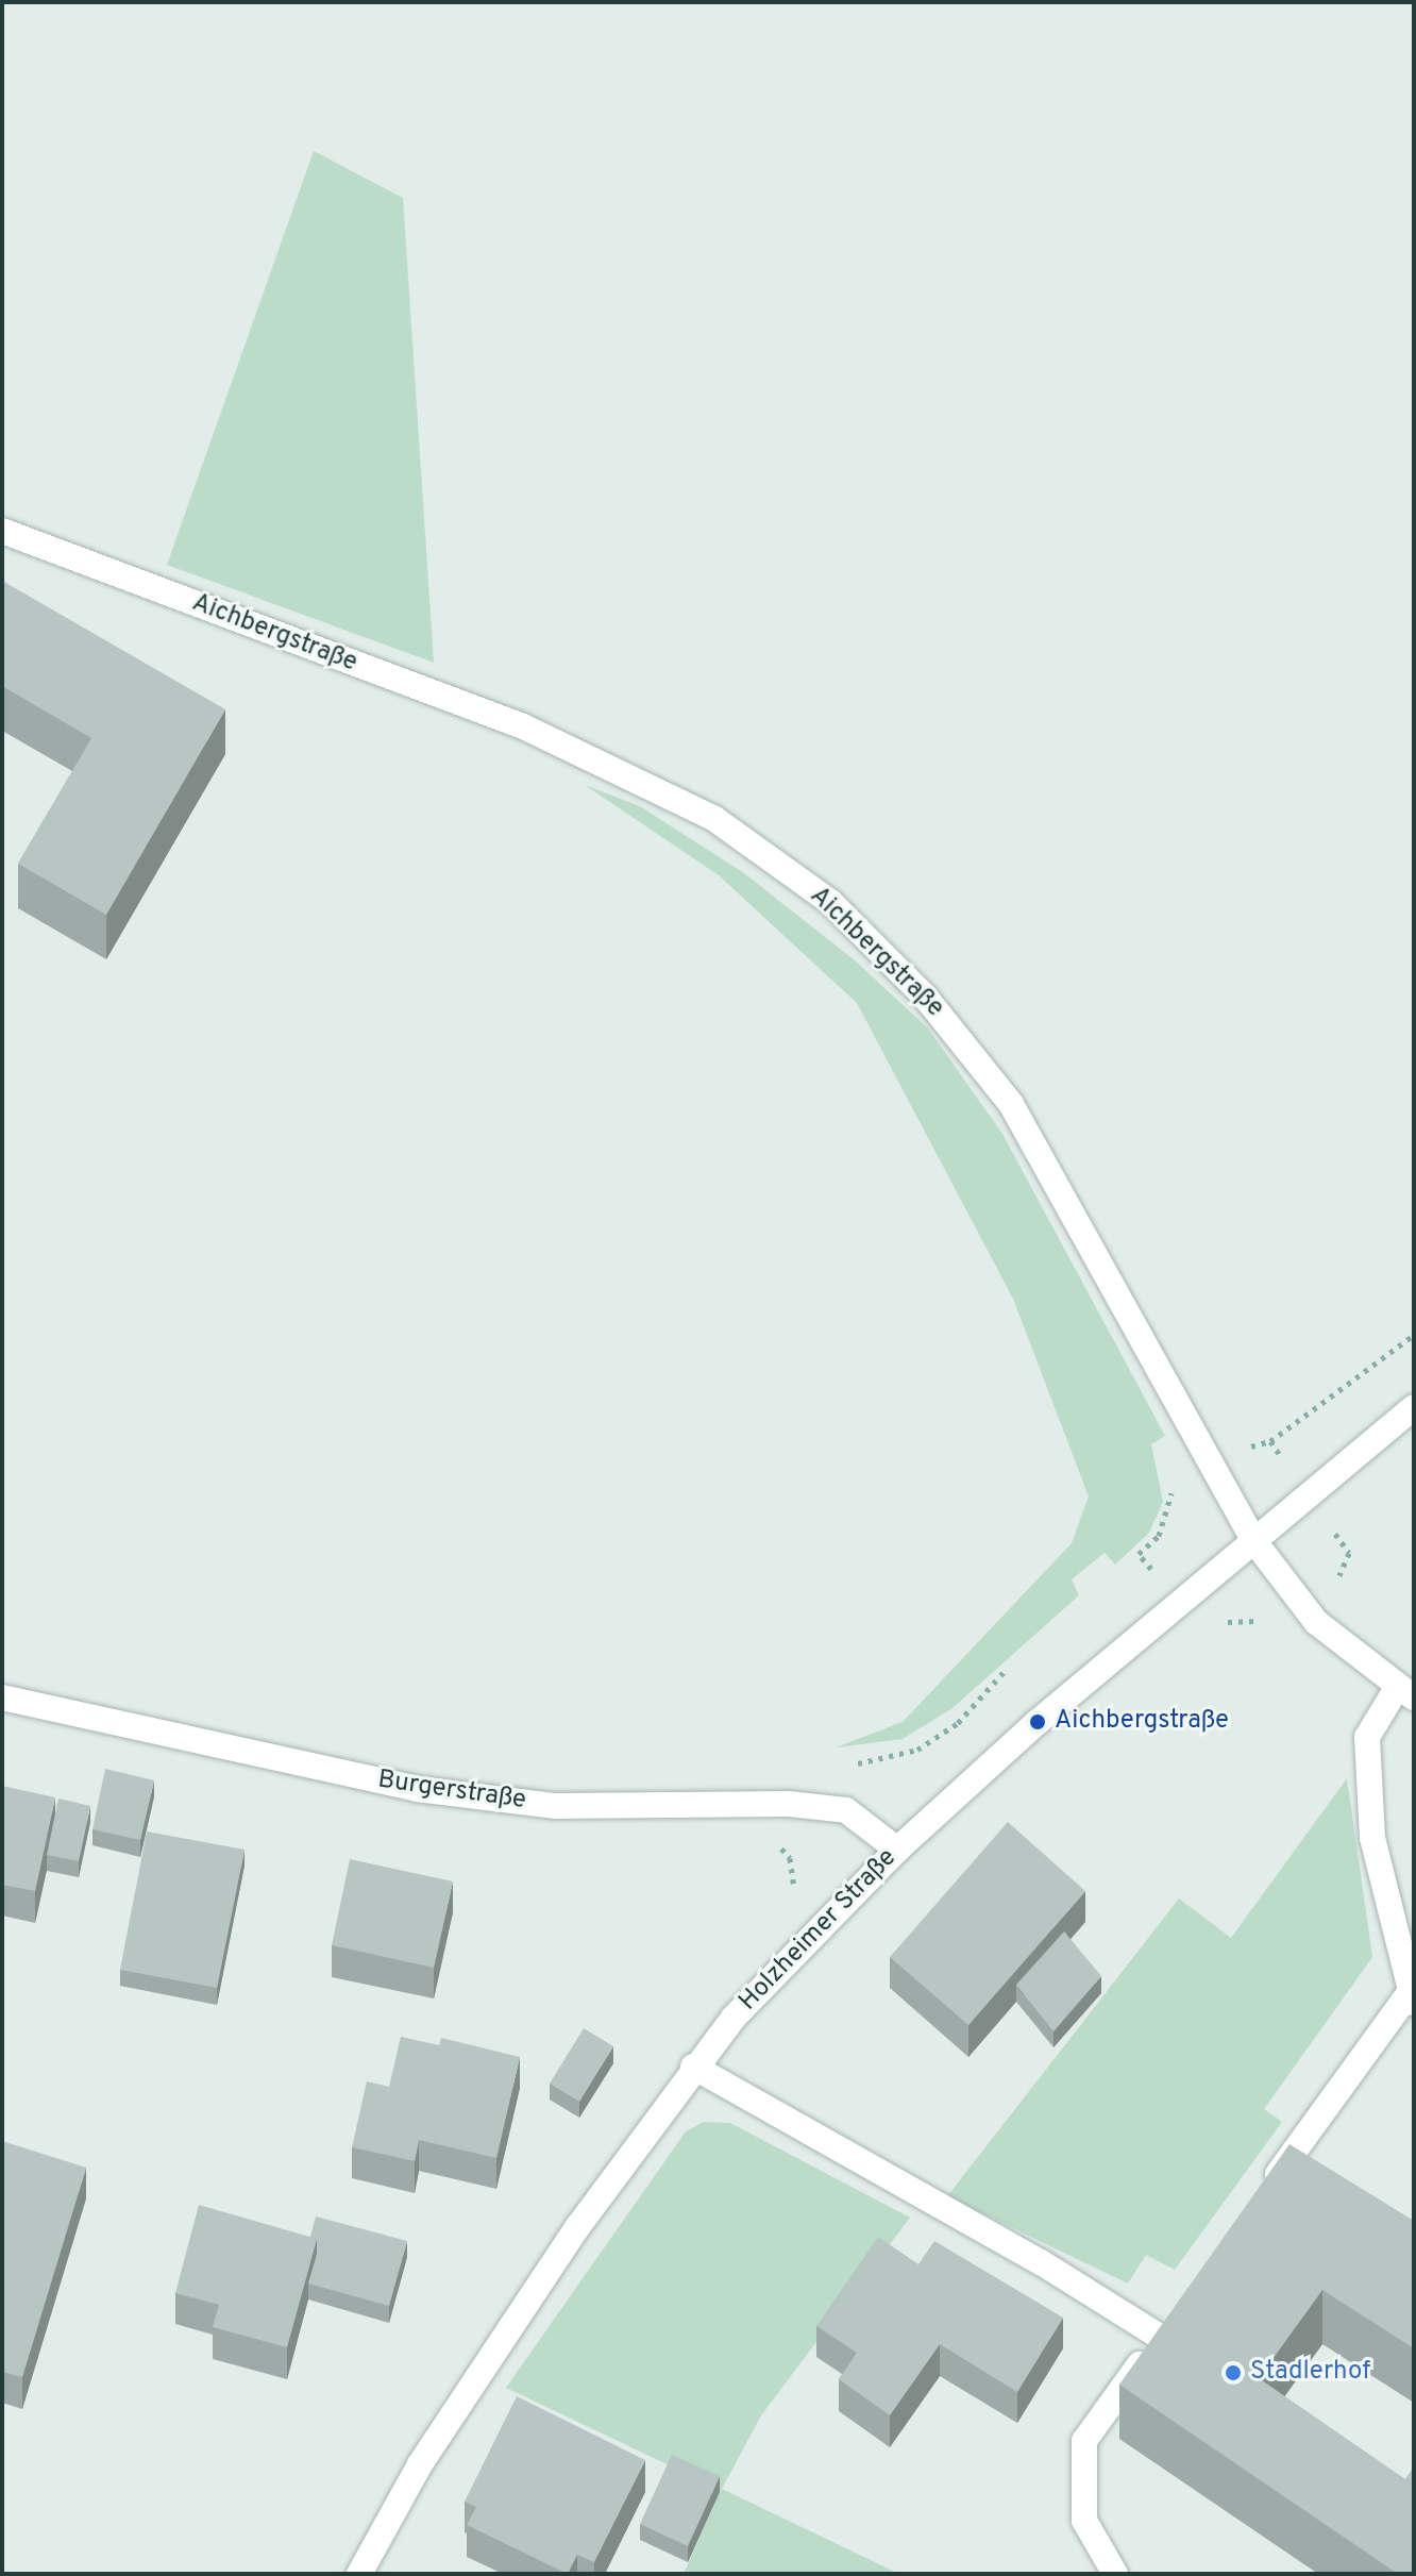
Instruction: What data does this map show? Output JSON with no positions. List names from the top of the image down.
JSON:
{
  "streets": {
    "street": ["Aichbergstraße", "Burgerstraße", "Holzheimer Straße"]
  },
  "crossings": [
    ["Aichbergstraße", "Holzheimer Straße"],
    ["Burgerstraße", "Holzheimer Straße"]
  ],
  "places": ["Aichbergstraße", "Stadlerhof"]
}
